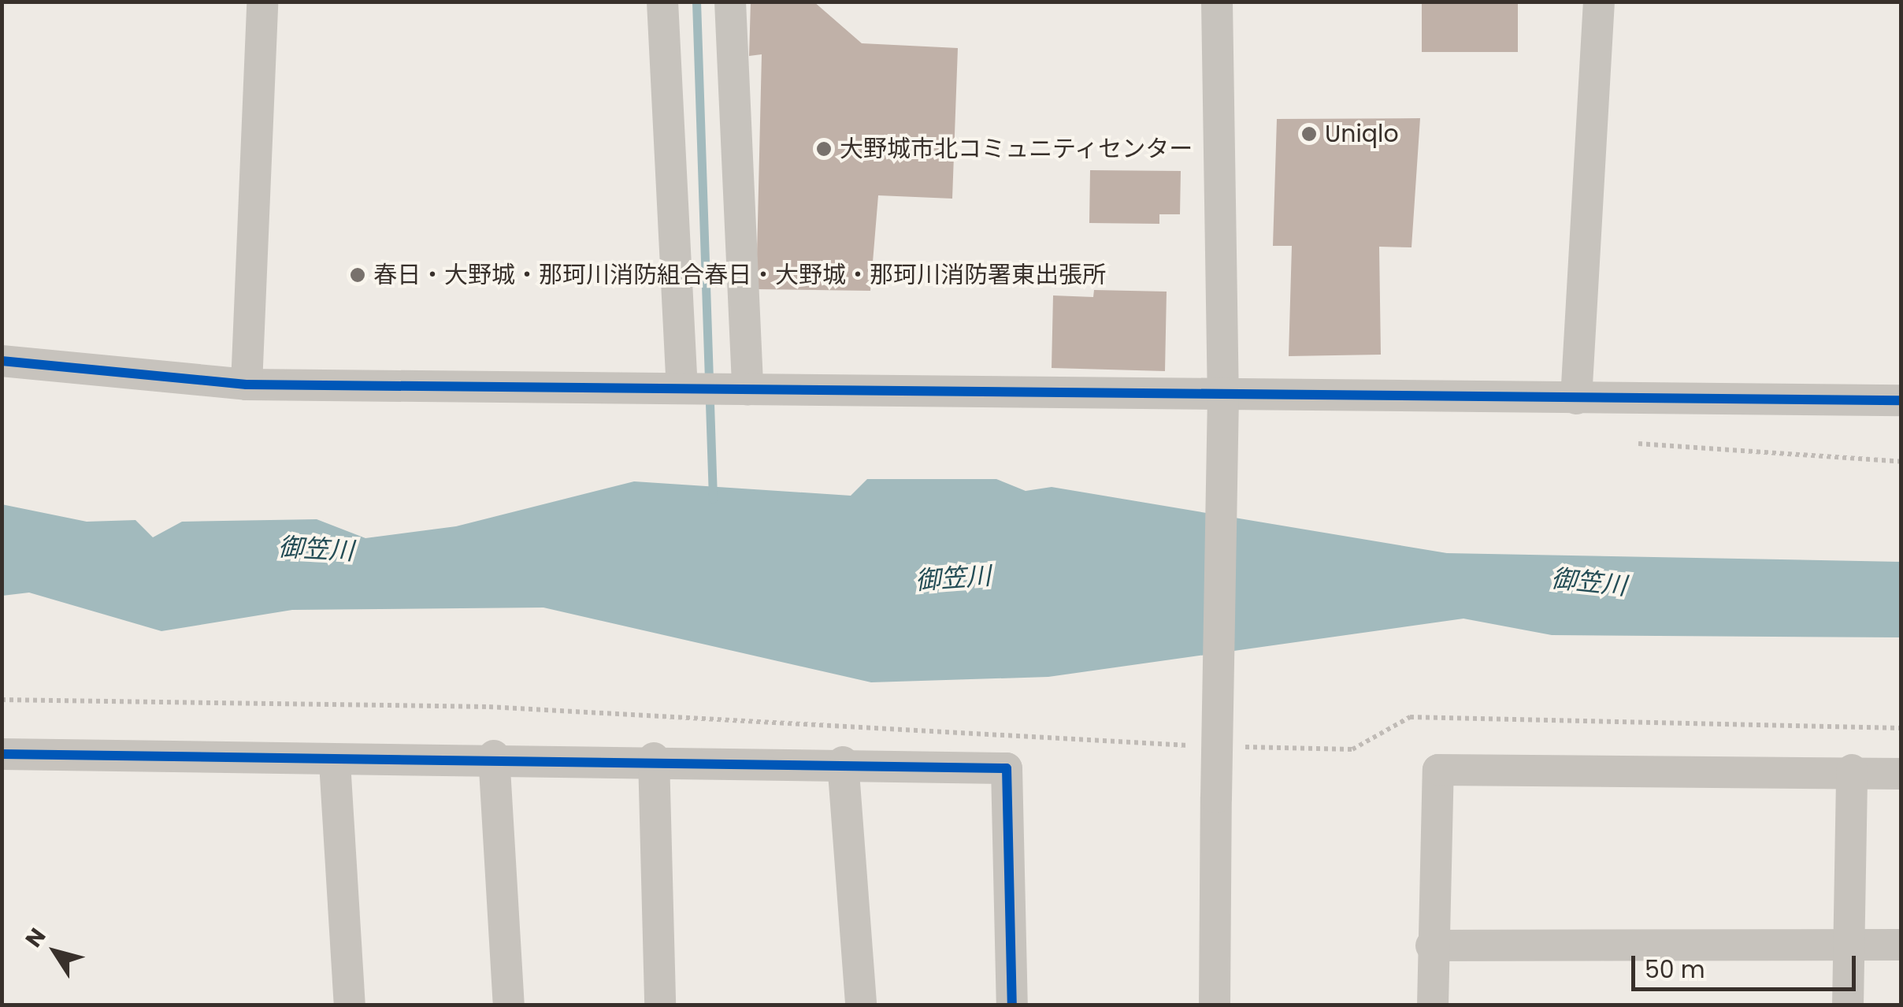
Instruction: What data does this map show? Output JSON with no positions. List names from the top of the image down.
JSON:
{
  "water": ["御笠川"],
  "places": ["Uniqlo", "大野城市北コミュニティセンター", "春日・大野城・那珂川消防組合春日・大野城・那珂川消防署東出張所"],
  "scale_bar": "50 m",
  "north": "top left"
}
